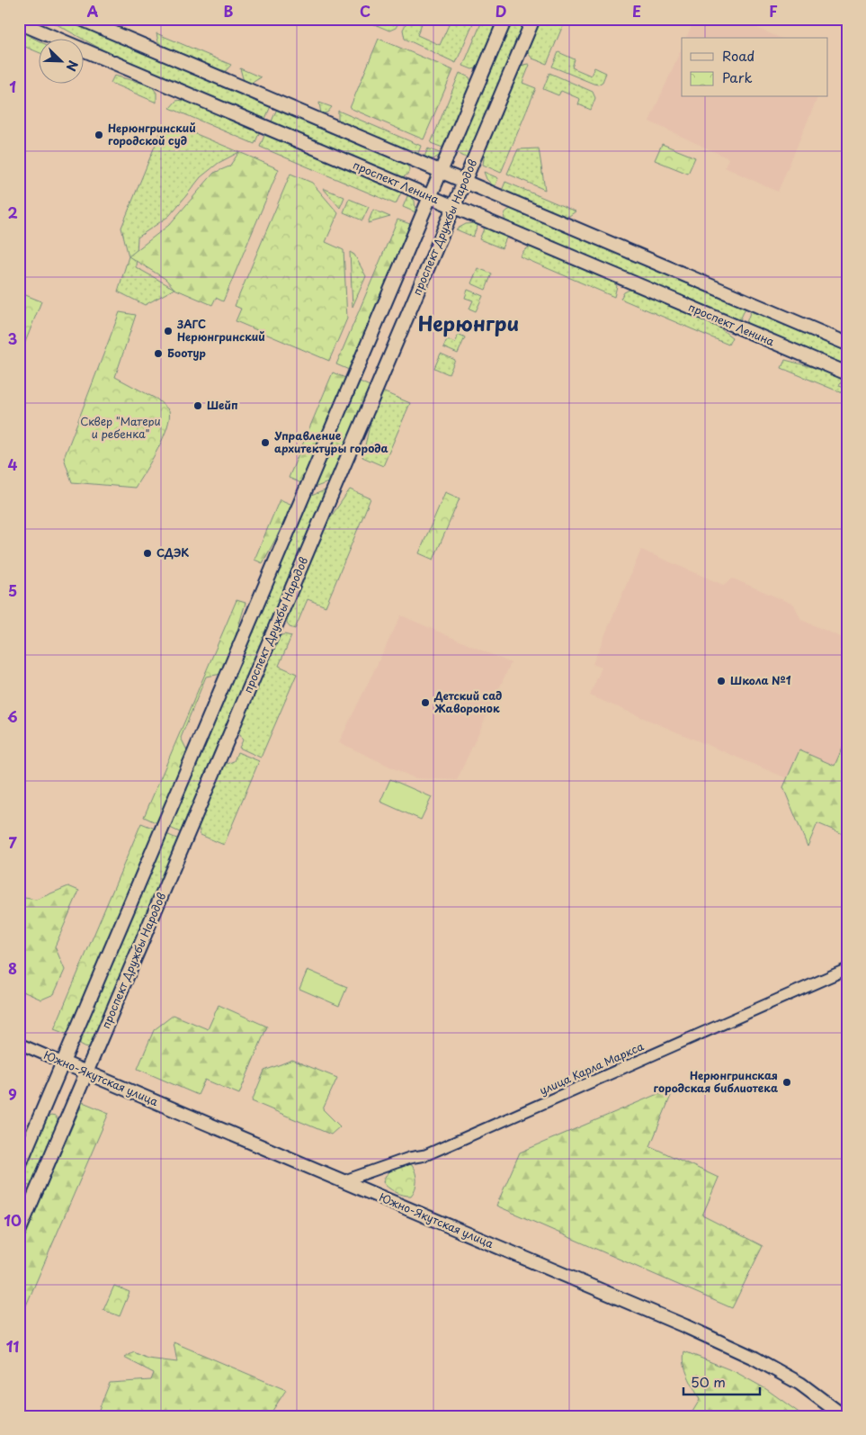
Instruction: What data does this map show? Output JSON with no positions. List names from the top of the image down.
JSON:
{
  "streets": {
    "street": [
      "проспект Ленина",
      "проспект Дружбы Народов",
      "улица Карла Маркса",
      "Южно-Якутская улица"
    ]
  },
  "crossings": [
    ["проспект Ленина", "проспект Дружбы Народов"],
    ["проспект Дружбы Народов", "Южно-Якутская улица"],
    ["улица Карла Маркса", "Южно-Якутская улица"]
  ],
  "districts": ["Нерюнгри"],
  "parks": ["Сквер \"Матери и ребенка\""],
  "places": [
    "Нерюнгринский городской суд",
    "ЗАГС Нерюнгринский",
    "Боотур",
    "Шейп",
    "Управление архитектуры города",
    "СДЭК",
    "Школа №1",
    "Детский сад Жаворонок",
    "Нерюнгринская городская библиотека"
  ],
  "legend": ["Road", "Park"],
  "scale_bar": "50 m",
  "north": "bottom right",
  "grid": {
    "columns": [
      "A",
      "B",
      "C",
      "D",
      "E",
      "F"
    ],
    "rows": [
      "1",
      "2",
      "3",
      "4",
      "5",
      "6",
      "7",
      "8",
      "9",
      "10",
      "11"
    ]
  }
}
